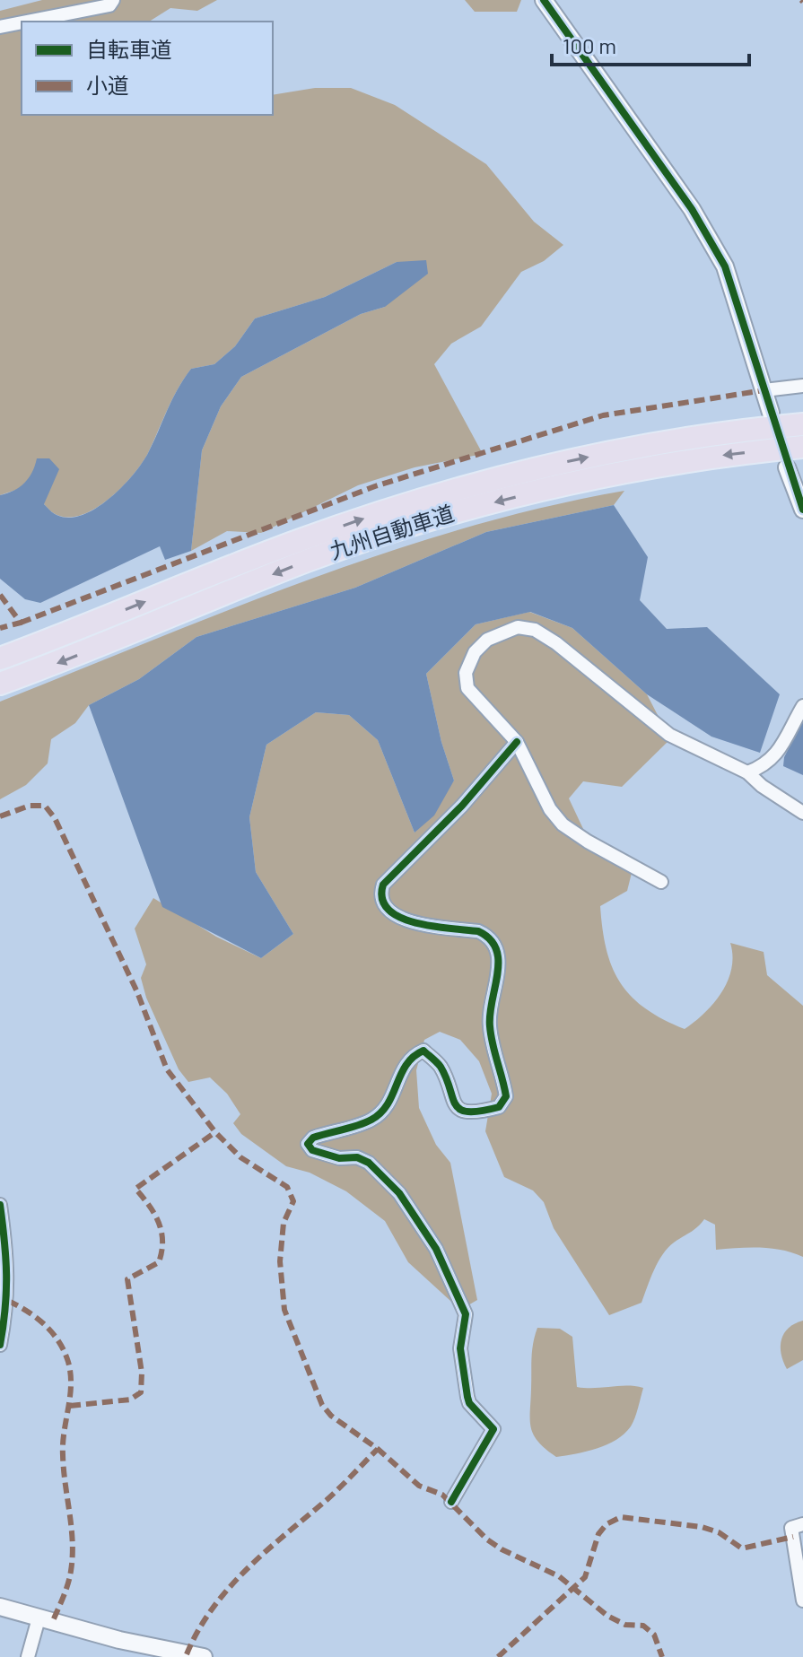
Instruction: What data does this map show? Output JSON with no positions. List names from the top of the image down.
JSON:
{
  "streets": {
    "highway": ["九州自動車道"]
  },
  "legend": ["自転車道", "小道"],
  "scale_bar": "100 m"
}
